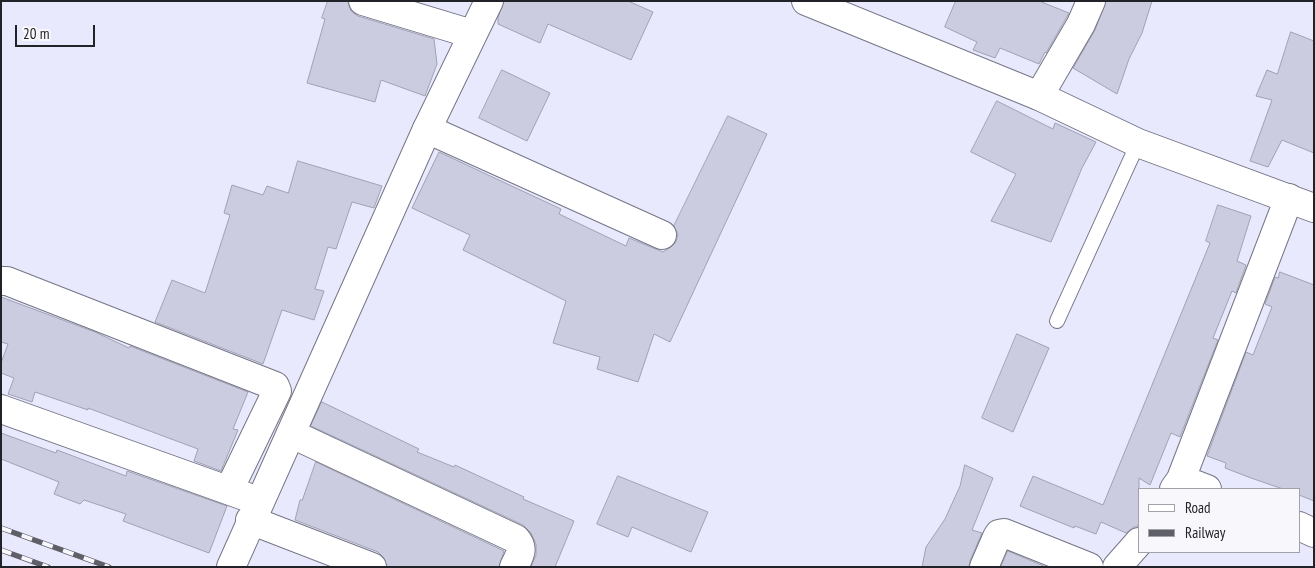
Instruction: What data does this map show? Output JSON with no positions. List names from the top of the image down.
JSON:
{
  "legend": ["Road", "Railway"],
  "scale_bar": "20 m"
}
